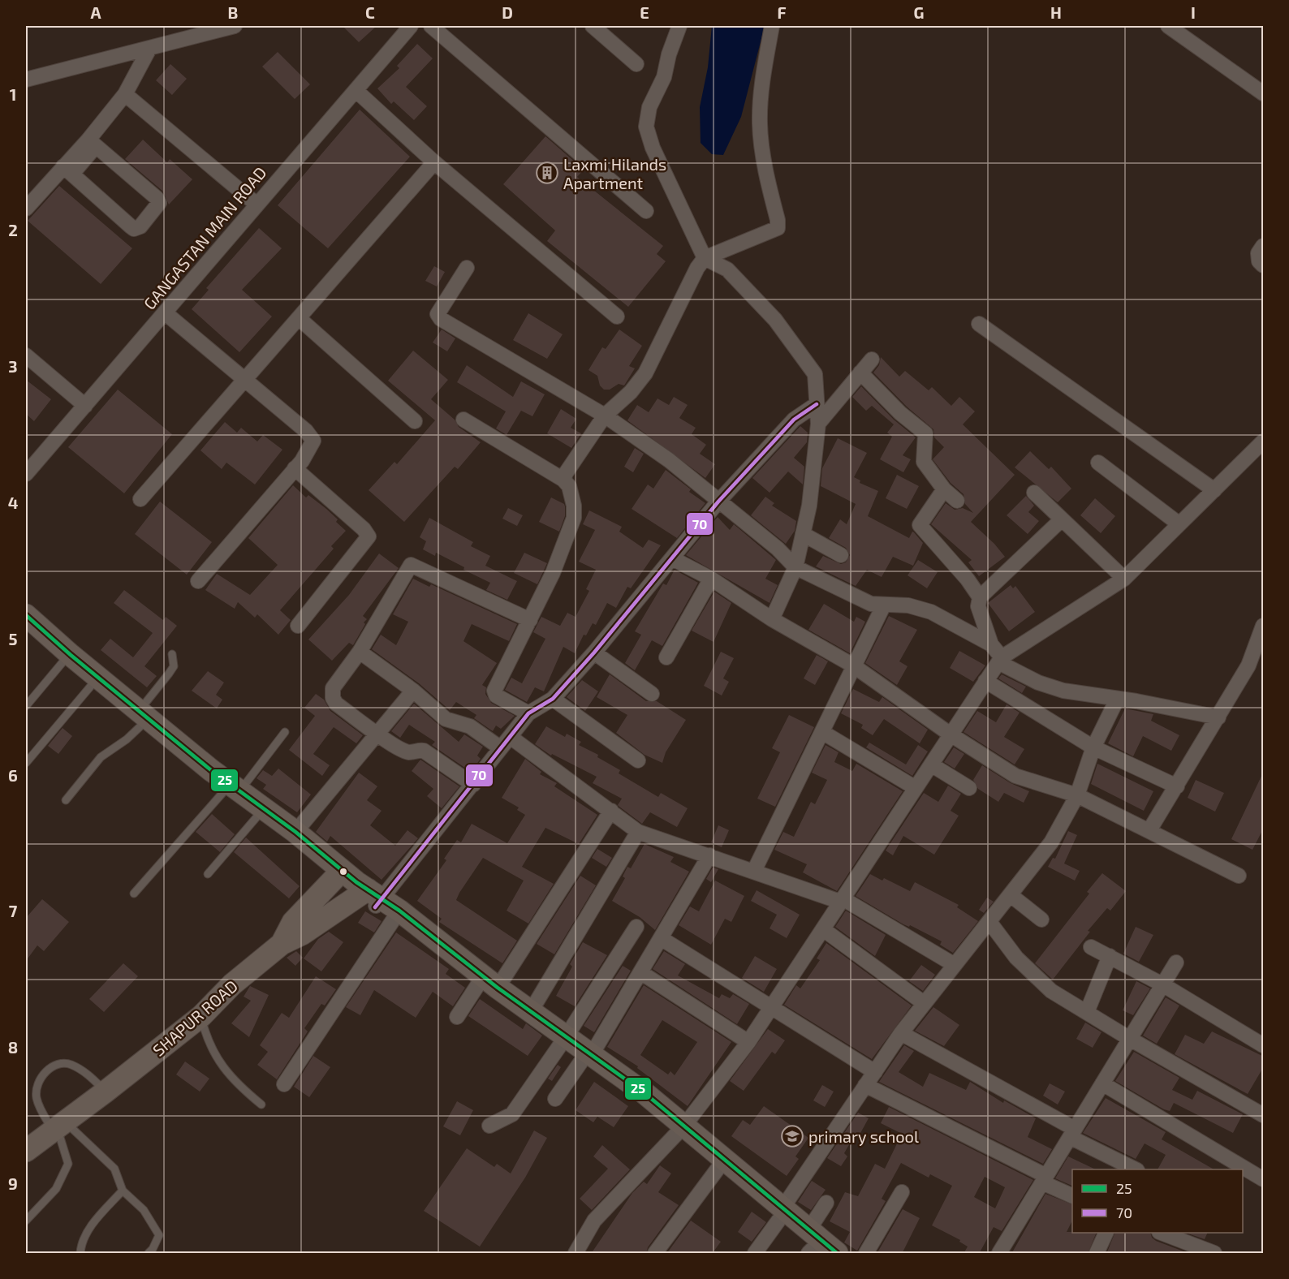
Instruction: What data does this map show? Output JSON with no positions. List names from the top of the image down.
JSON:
{
  "streets": {
    "main road": ["SHAPUR ROAD"],
    "street": ["GANGASTAN MAIN ROAD"]
  },
  "places": {
    "building": ["Laxmi Hilands Apartment"],
    "school or university": ["primary school"]
  },
  "lines": ["transit line 70", "transit line 25"],
  "legend": ["25", "70"],
  "grid": {
    "columns": [
      "A",
      "B",
      "C",
      "D",
      "E",
      "F",
      "G",
      "H",
      "I"
    ],
    "rows": [
      "1",
      "2",
      "3",
      "4",
      "5",
      "6",
      "7",
      "8",
      "9"
    ]
  }
}
